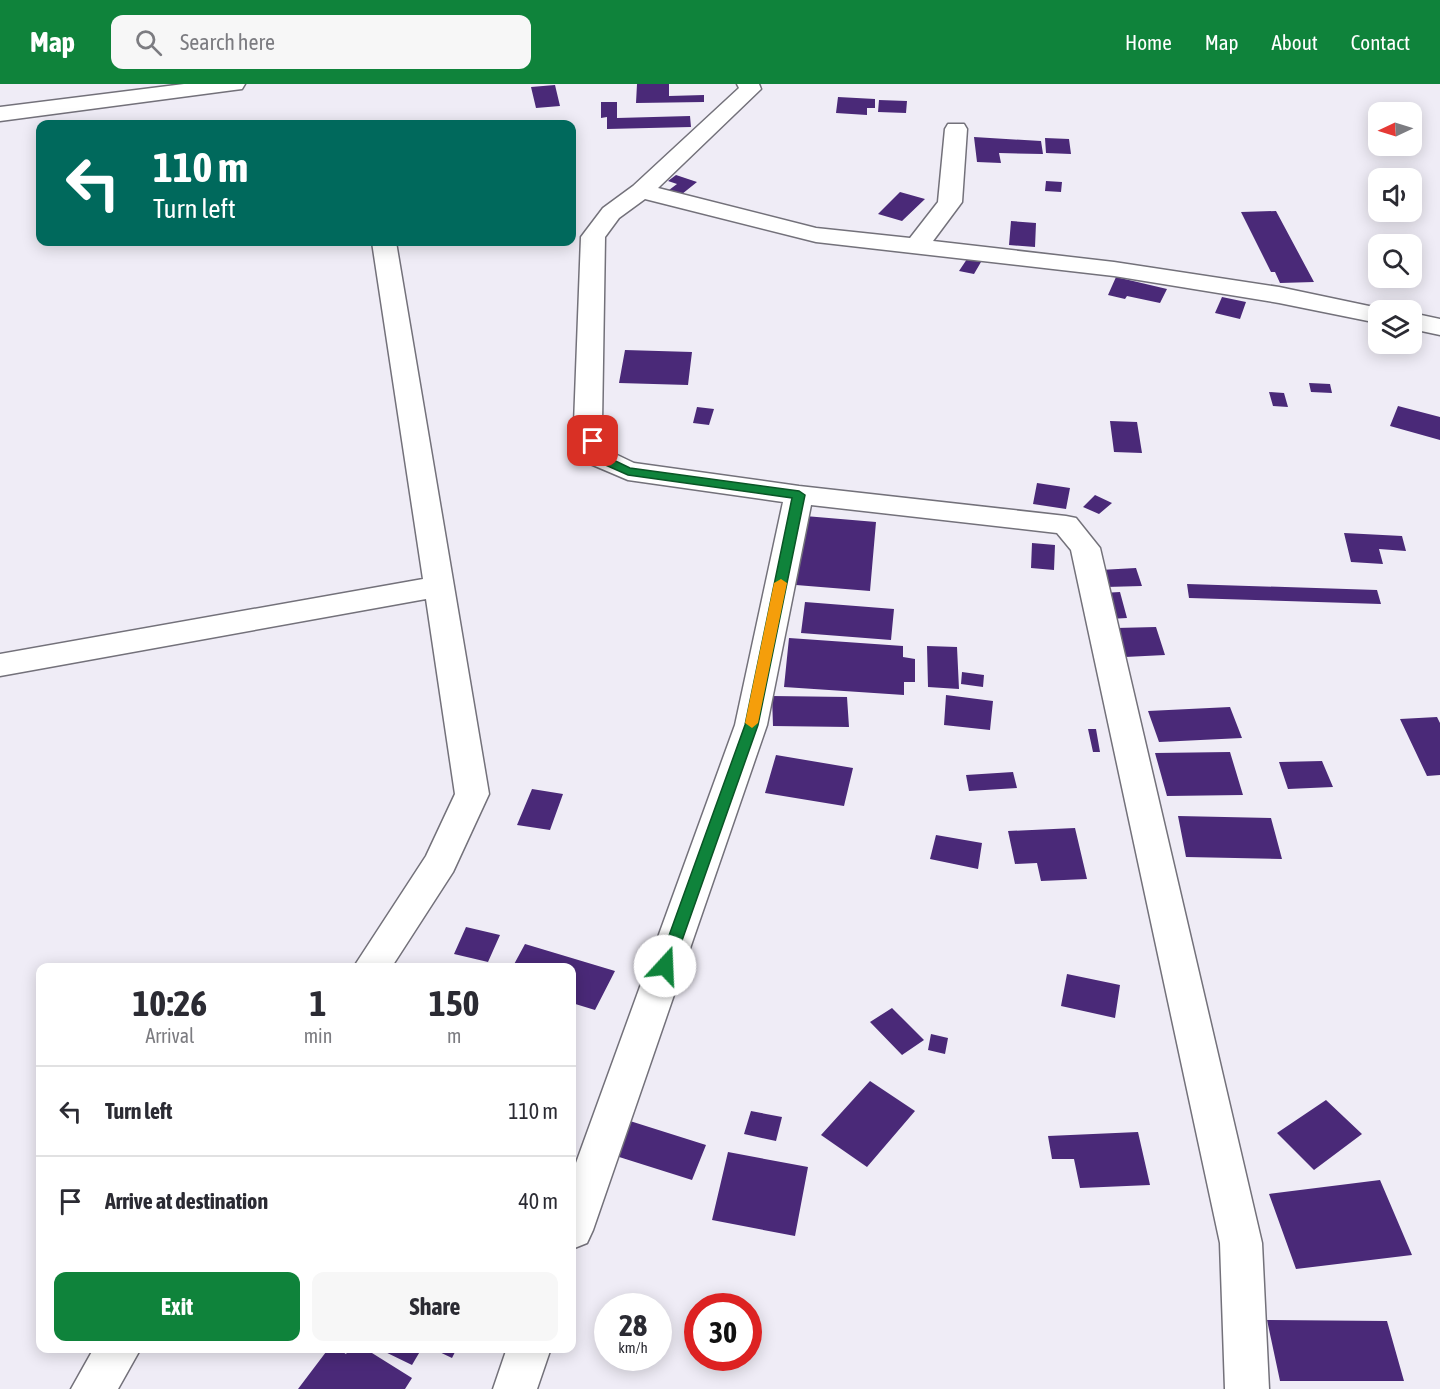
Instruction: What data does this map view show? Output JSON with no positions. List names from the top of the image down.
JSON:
{
  "north": "left",
  "page": {
    "header": "Map",
    "search": "Search here",
    "nav": [
      "Home",
      "Map",
      "About",
      "Contact"
    ],
    "turn": ["110 m", "Turn left"],
    "eta": [
      "10:26",
      "Arrival",
      "1",
      "min",
      "150",
      "m"
    ],
    "list": [
      {
        "name": "Turn left",
        "value": "110 m"
      },
      {
        "name": "Arrive at destination",
        "value": "40 m"
      }
    ],
    "buttons": ["Exit", "Share"],
    "speed": "28 km/h",
    "limit": "30"
  }
}
